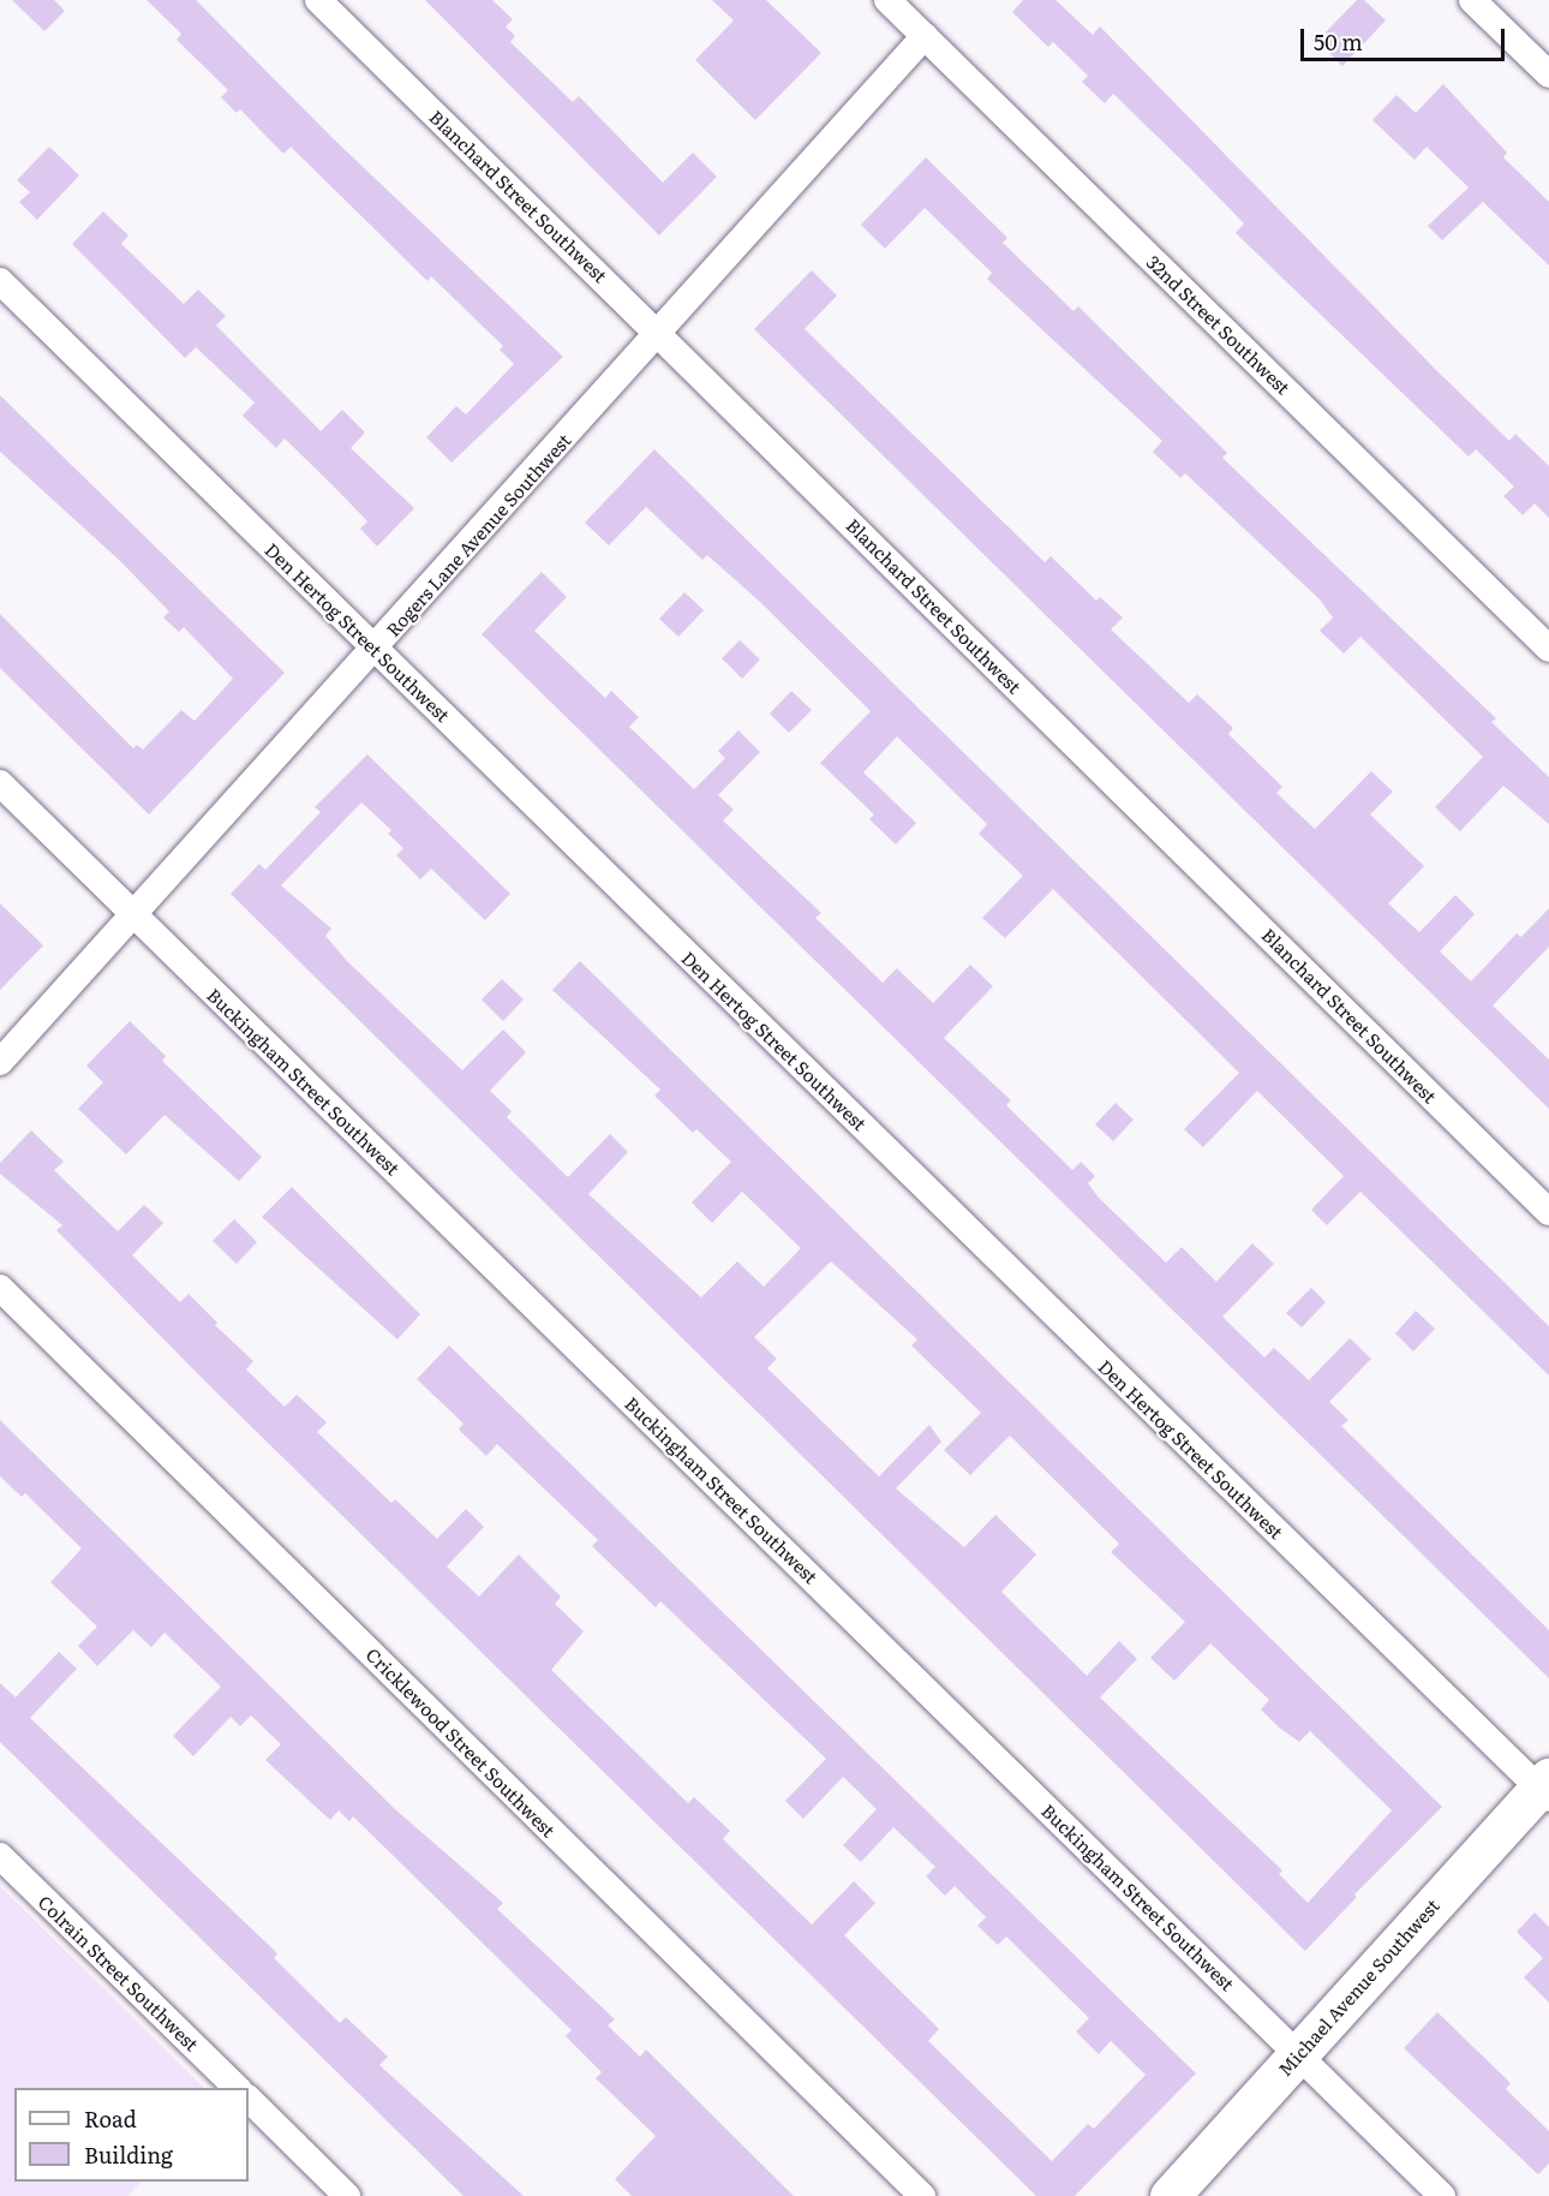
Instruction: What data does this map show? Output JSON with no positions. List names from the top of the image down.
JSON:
{
  "streets": {
    "street": [
      "Blanchard Street Southwest",
      "32nd Street Southwest",
      "Rogers Lane Avenue Southwest",
      "Den Hertog Street Southwest",
      "Buckingham Street Southwest",
      "Cricklewood Street Southwest",
      "Colrain Street Southwest",
      "Michael Avenue Southwest"
    ]
  },
  "crossings": [
    ["Blanchard Street Southwest", "Rogers Lane Avenue Southwest"],
    ["32nd Street Southwest", "Rogers Lane Avenue Southwest"],
    ["Rogers Lane Avenue Southwest", "Den Hertog Street Southwest"],
    ["Rogers Lane Avenue Southwest", "Buckingham Street Southwest"],
    ["Den Hertog Street Southwest", "Michael Avenue Southwest"],
    ["Buckingham Street Southwest", "Michael Avenue Southwest"]
  ],
  "legend": ["Road", "Building"],
  "scale_bar": "50 m"
}
